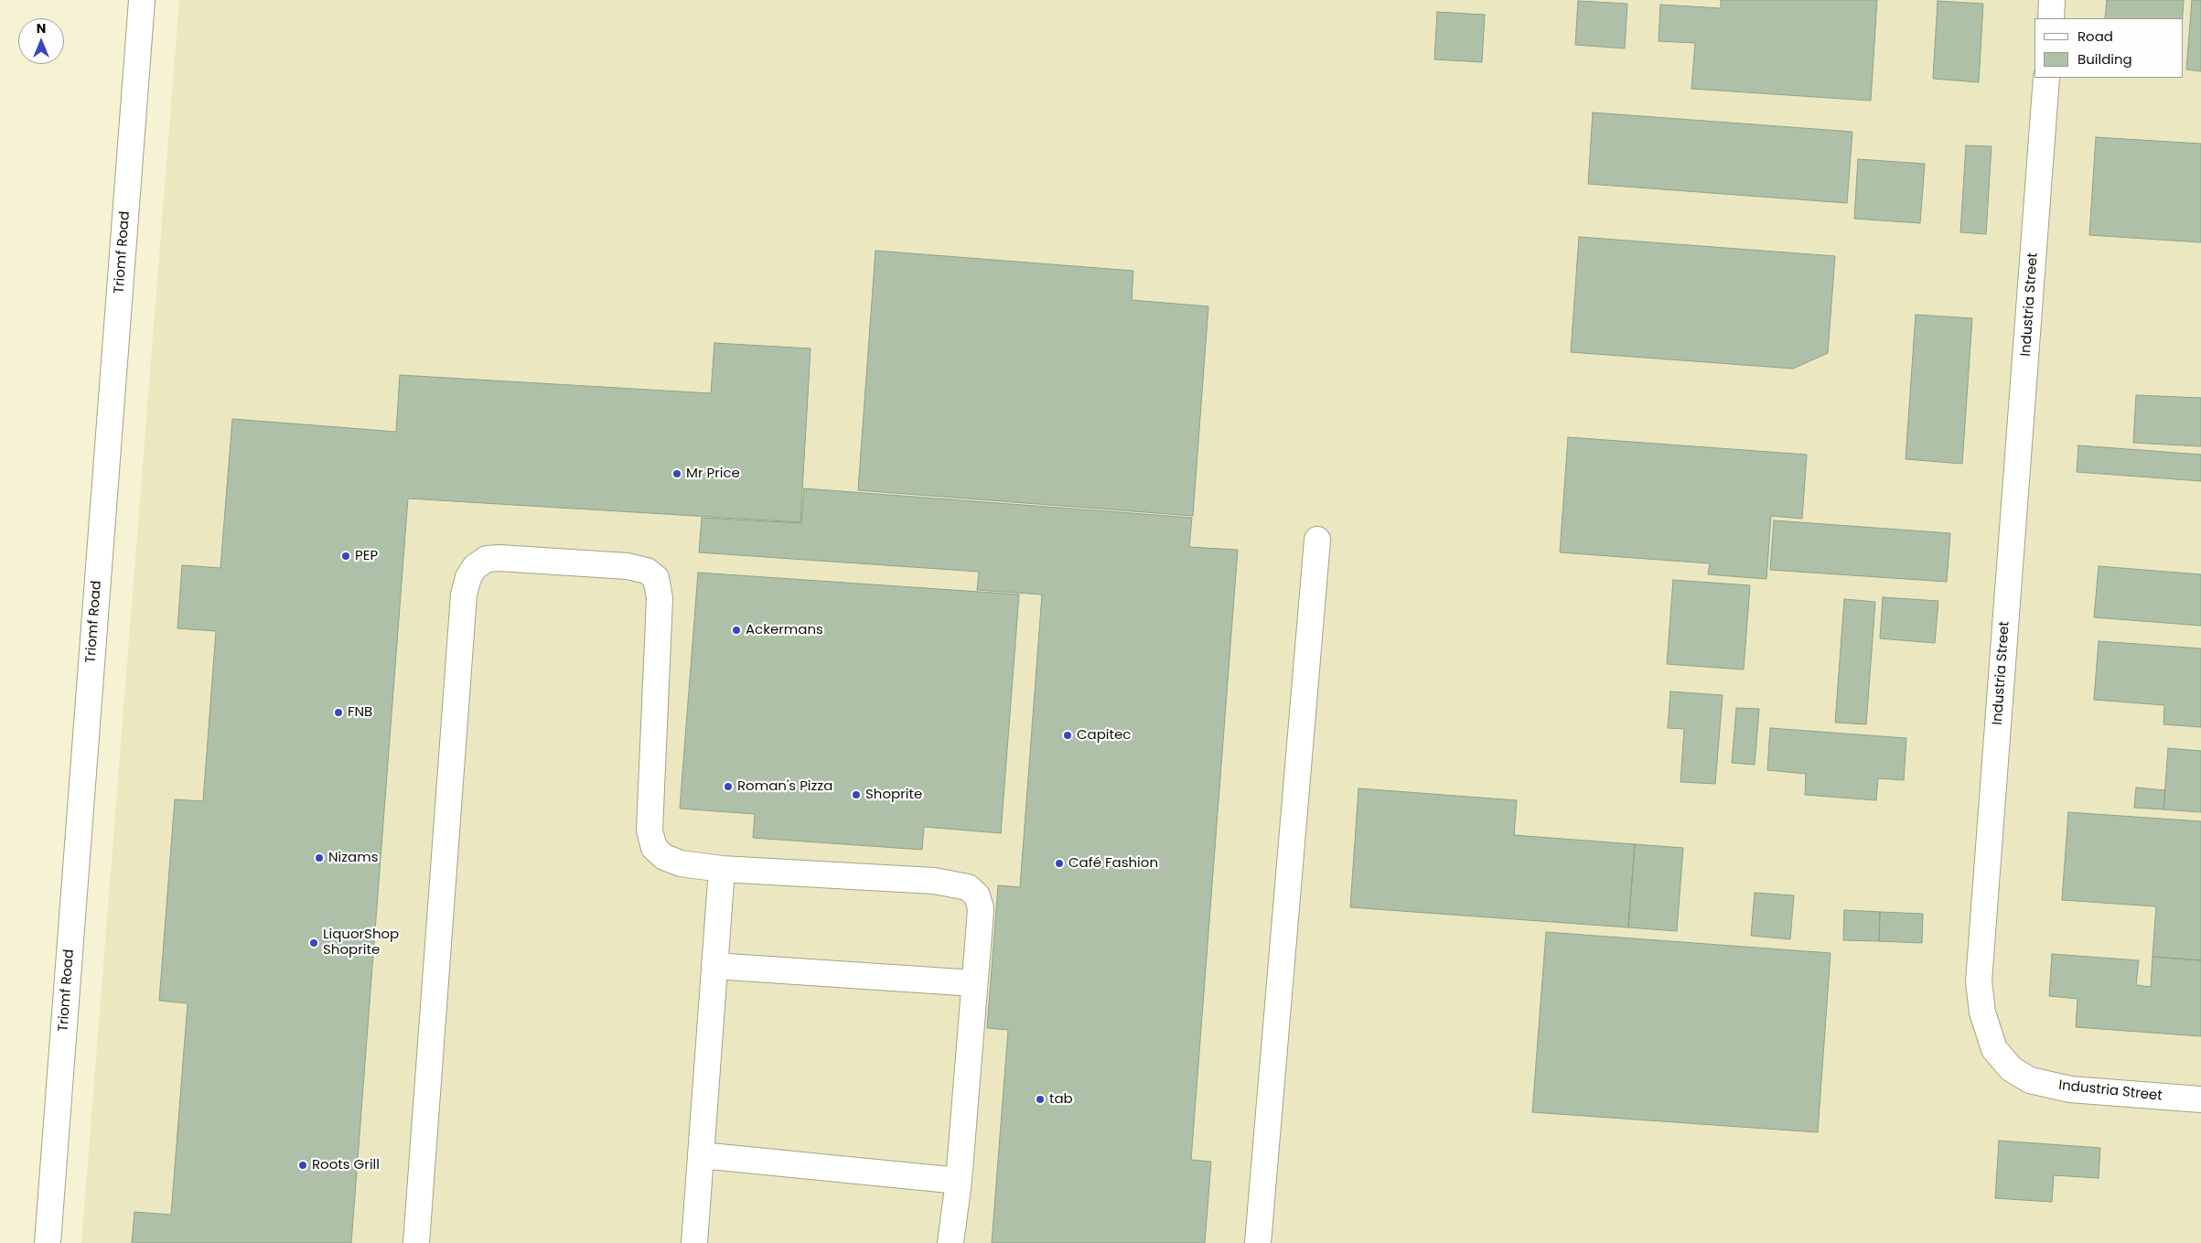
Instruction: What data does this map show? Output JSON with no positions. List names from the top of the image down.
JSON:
{
  "streets": {
    "street": ["Triomf Road", "Industria Street"]
  },
  "places": [
    "Mr Price",
    "PEP",
    "Ackermans",
    "FNB",
    "Capitec",
    "Roman's Pizza",
    "Shoprite",
    "Nizams",
    "Café Fashion",
    "LiquorShop Shoprite",
    "tab",
    "Roots Grill"
  ],
  "legend": ["Road", "Building"],
  "north": "top"
}
